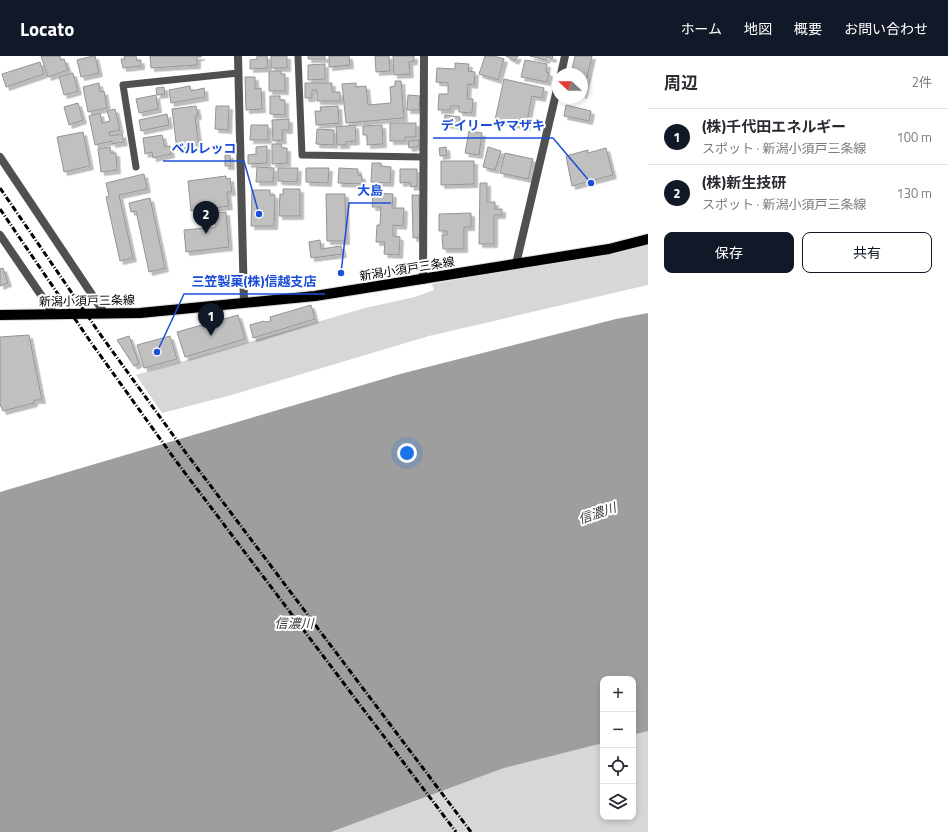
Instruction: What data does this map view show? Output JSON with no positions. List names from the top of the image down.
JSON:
{
  "streets": {
    "main road": ["新潟小須戸三条線"]
  },
  "water": ["信濃川"],
  "places": [
    "デイリーヤマザキ",
    "ベルレッコ",
    "大島",
    "三笠製菓(株)信越支店"
  ],
  "north": "left",
  "page": {
    "header": "Locato",
    "nav": [
      "ホーム",
      "地図",
      "概要",
      "お問い合わせ"
    ],
    "heading": ["周辺", "2件"],
    "list": [
      {
        "mark": "1",
        "name": "(株)千代田エネルギー",
        "note": "スポット · 新潟小須戸三条線",
        "value": "100 m"
      },
      {
        "mark": "2",
        "name": "(株)新生技研",
        "note": "スポット · 新潟小須戸三条線",
        "value": "130 m"
      }
    ],
    "pins": ["2", "1"],
    "buttons": ["保存", "共有"],
    "map_buttons": ["+", "−"]
  }
}
